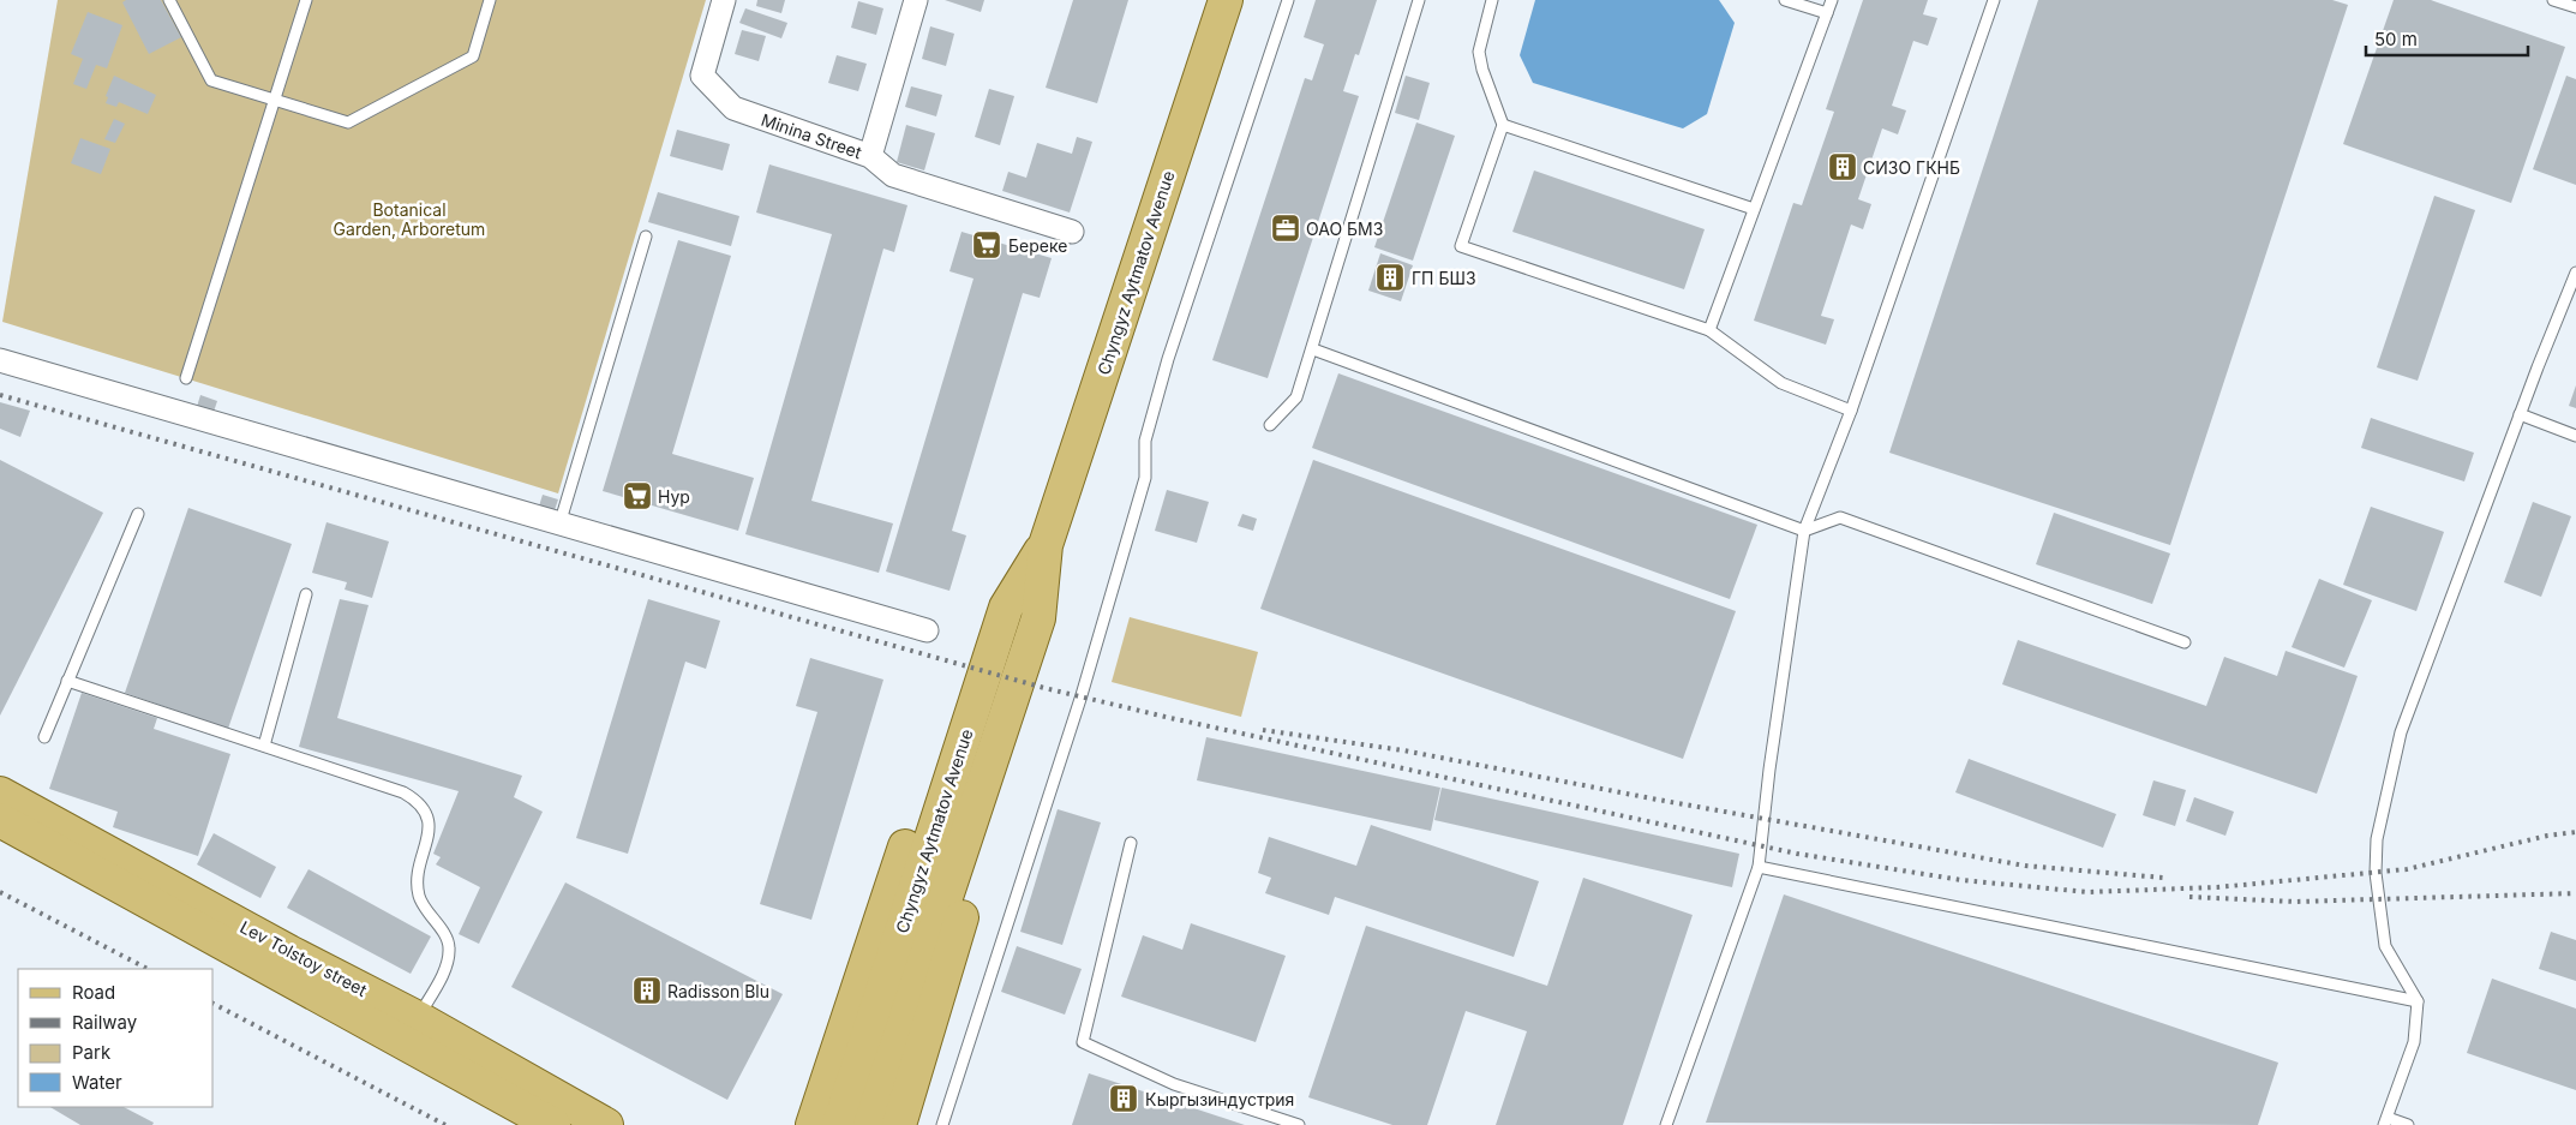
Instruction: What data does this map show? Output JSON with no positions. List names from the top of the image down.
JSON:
{
  "streets": {
    "main road": ["Chyngyz Aytmatov Avenue", "Lev Tolstoy street"],
    "street": ["Minina Street"]
  },
  "parks": ["Botanical Garden, Arboretum"],
  "places": {
    "building": [
      "СИЗО ГКНБ",
      "ГП БШЗ",
      "Radisson Blu",
      "Кыргызиндустрия"
    ],
    "office": ["ОАО БМЗ"],
    "supermarket": ["Береке", "Нур"]
  },
  "legend": [
    "Road",
    "Railway",
    "Park",
    "Water"
  ],
  "scale_bar": "50 m"
}
